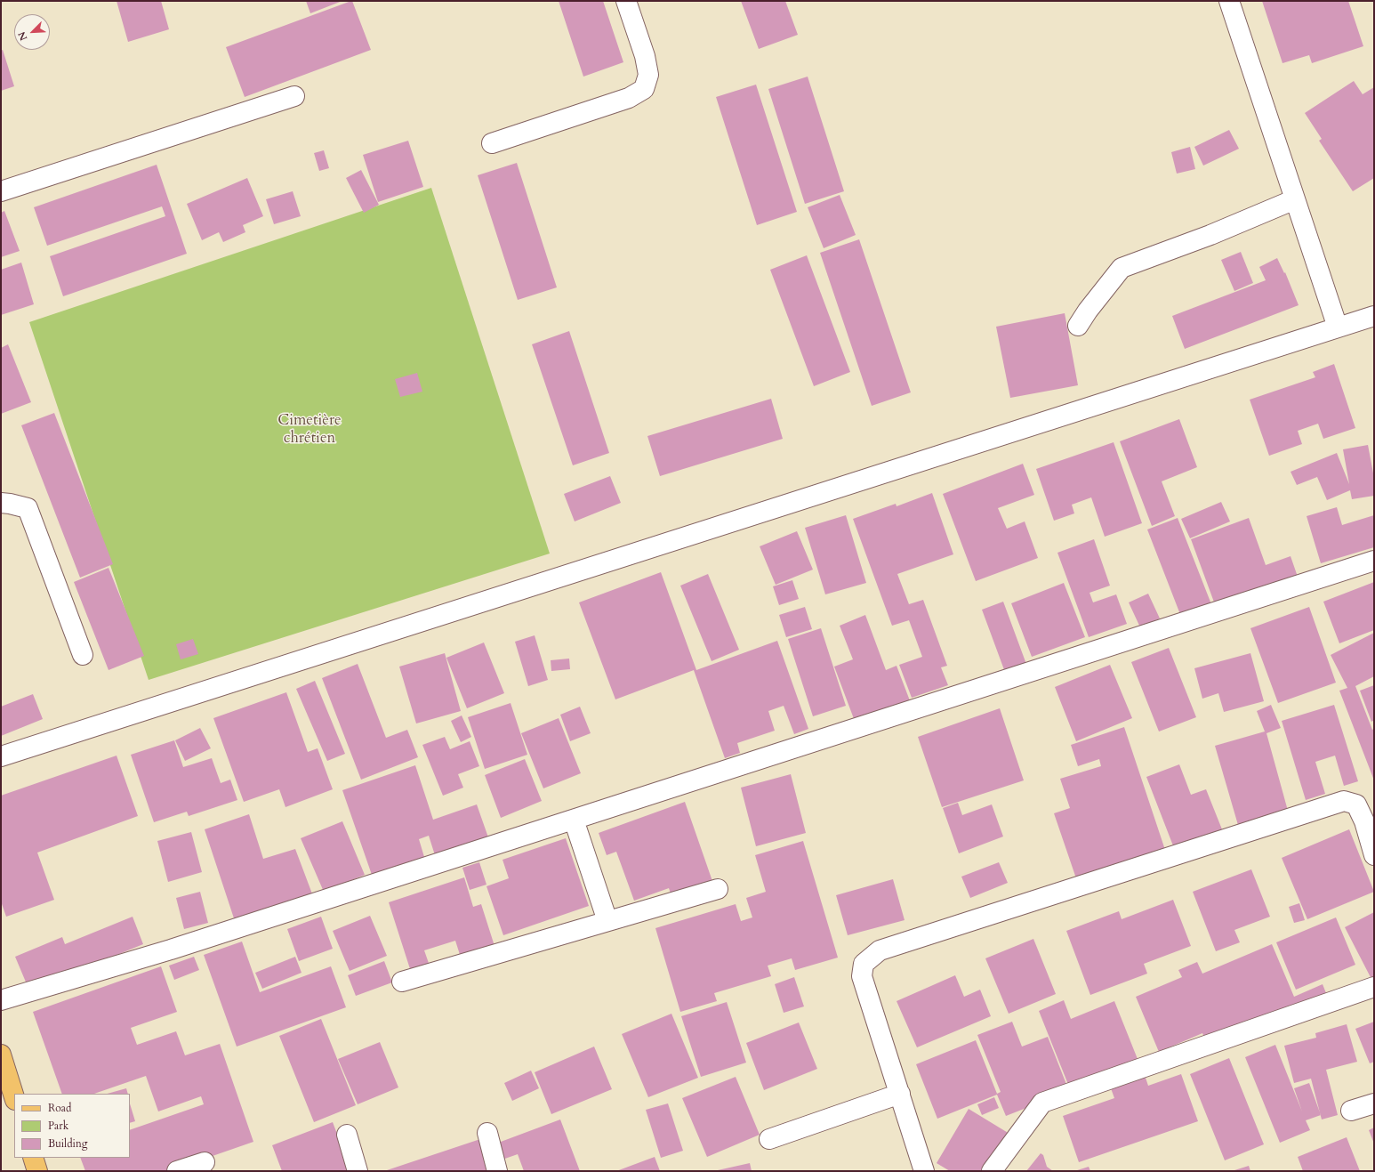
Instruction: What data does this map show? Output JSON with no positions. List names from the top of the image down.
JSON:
{
  "parks": ["Cimetière chrétien"],
  "legend": ["Road", "Park", "Building"],
  "north": "bottom left"
}
